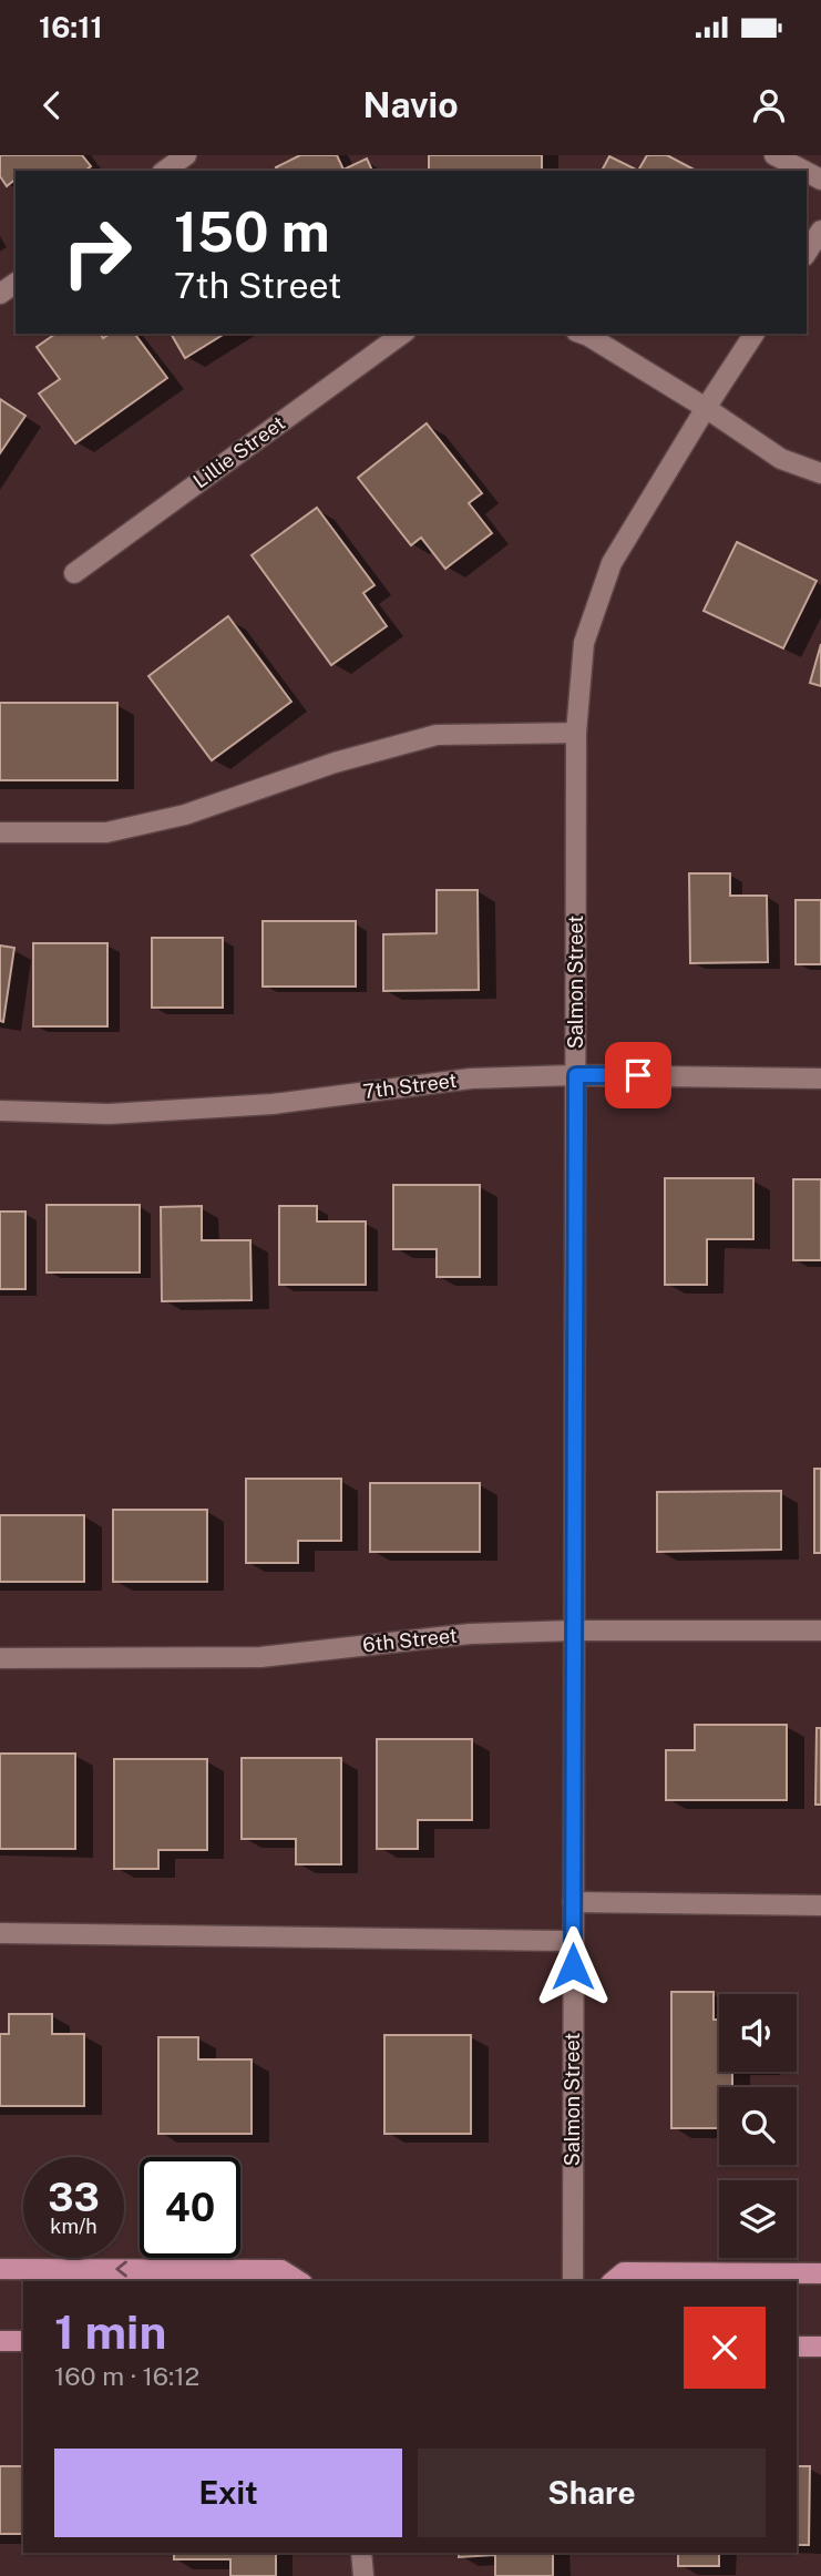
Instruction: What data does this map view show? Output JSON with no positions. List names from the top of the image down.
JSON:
{
  "streets": {
    "street": [
      "Lillie Street",
      "Salmon Street",
      "7th Street",
      "6th Street"
    ]
  },
  "crossings": [
    ["Salmon Street", "7th Street"],
    ["Salmon Street", "6th Street"]
  ],
  "page": {
    "status": "16:11",
    "header": "Navio",
    "turn": ["150 m", "7th Street"],
    "speed": "33 km/h",
    "limit": "40",
    "heading": ["1 min", "160 m · 16:12"],
    "buttons": ["Exit", "Share"]
  }
}
